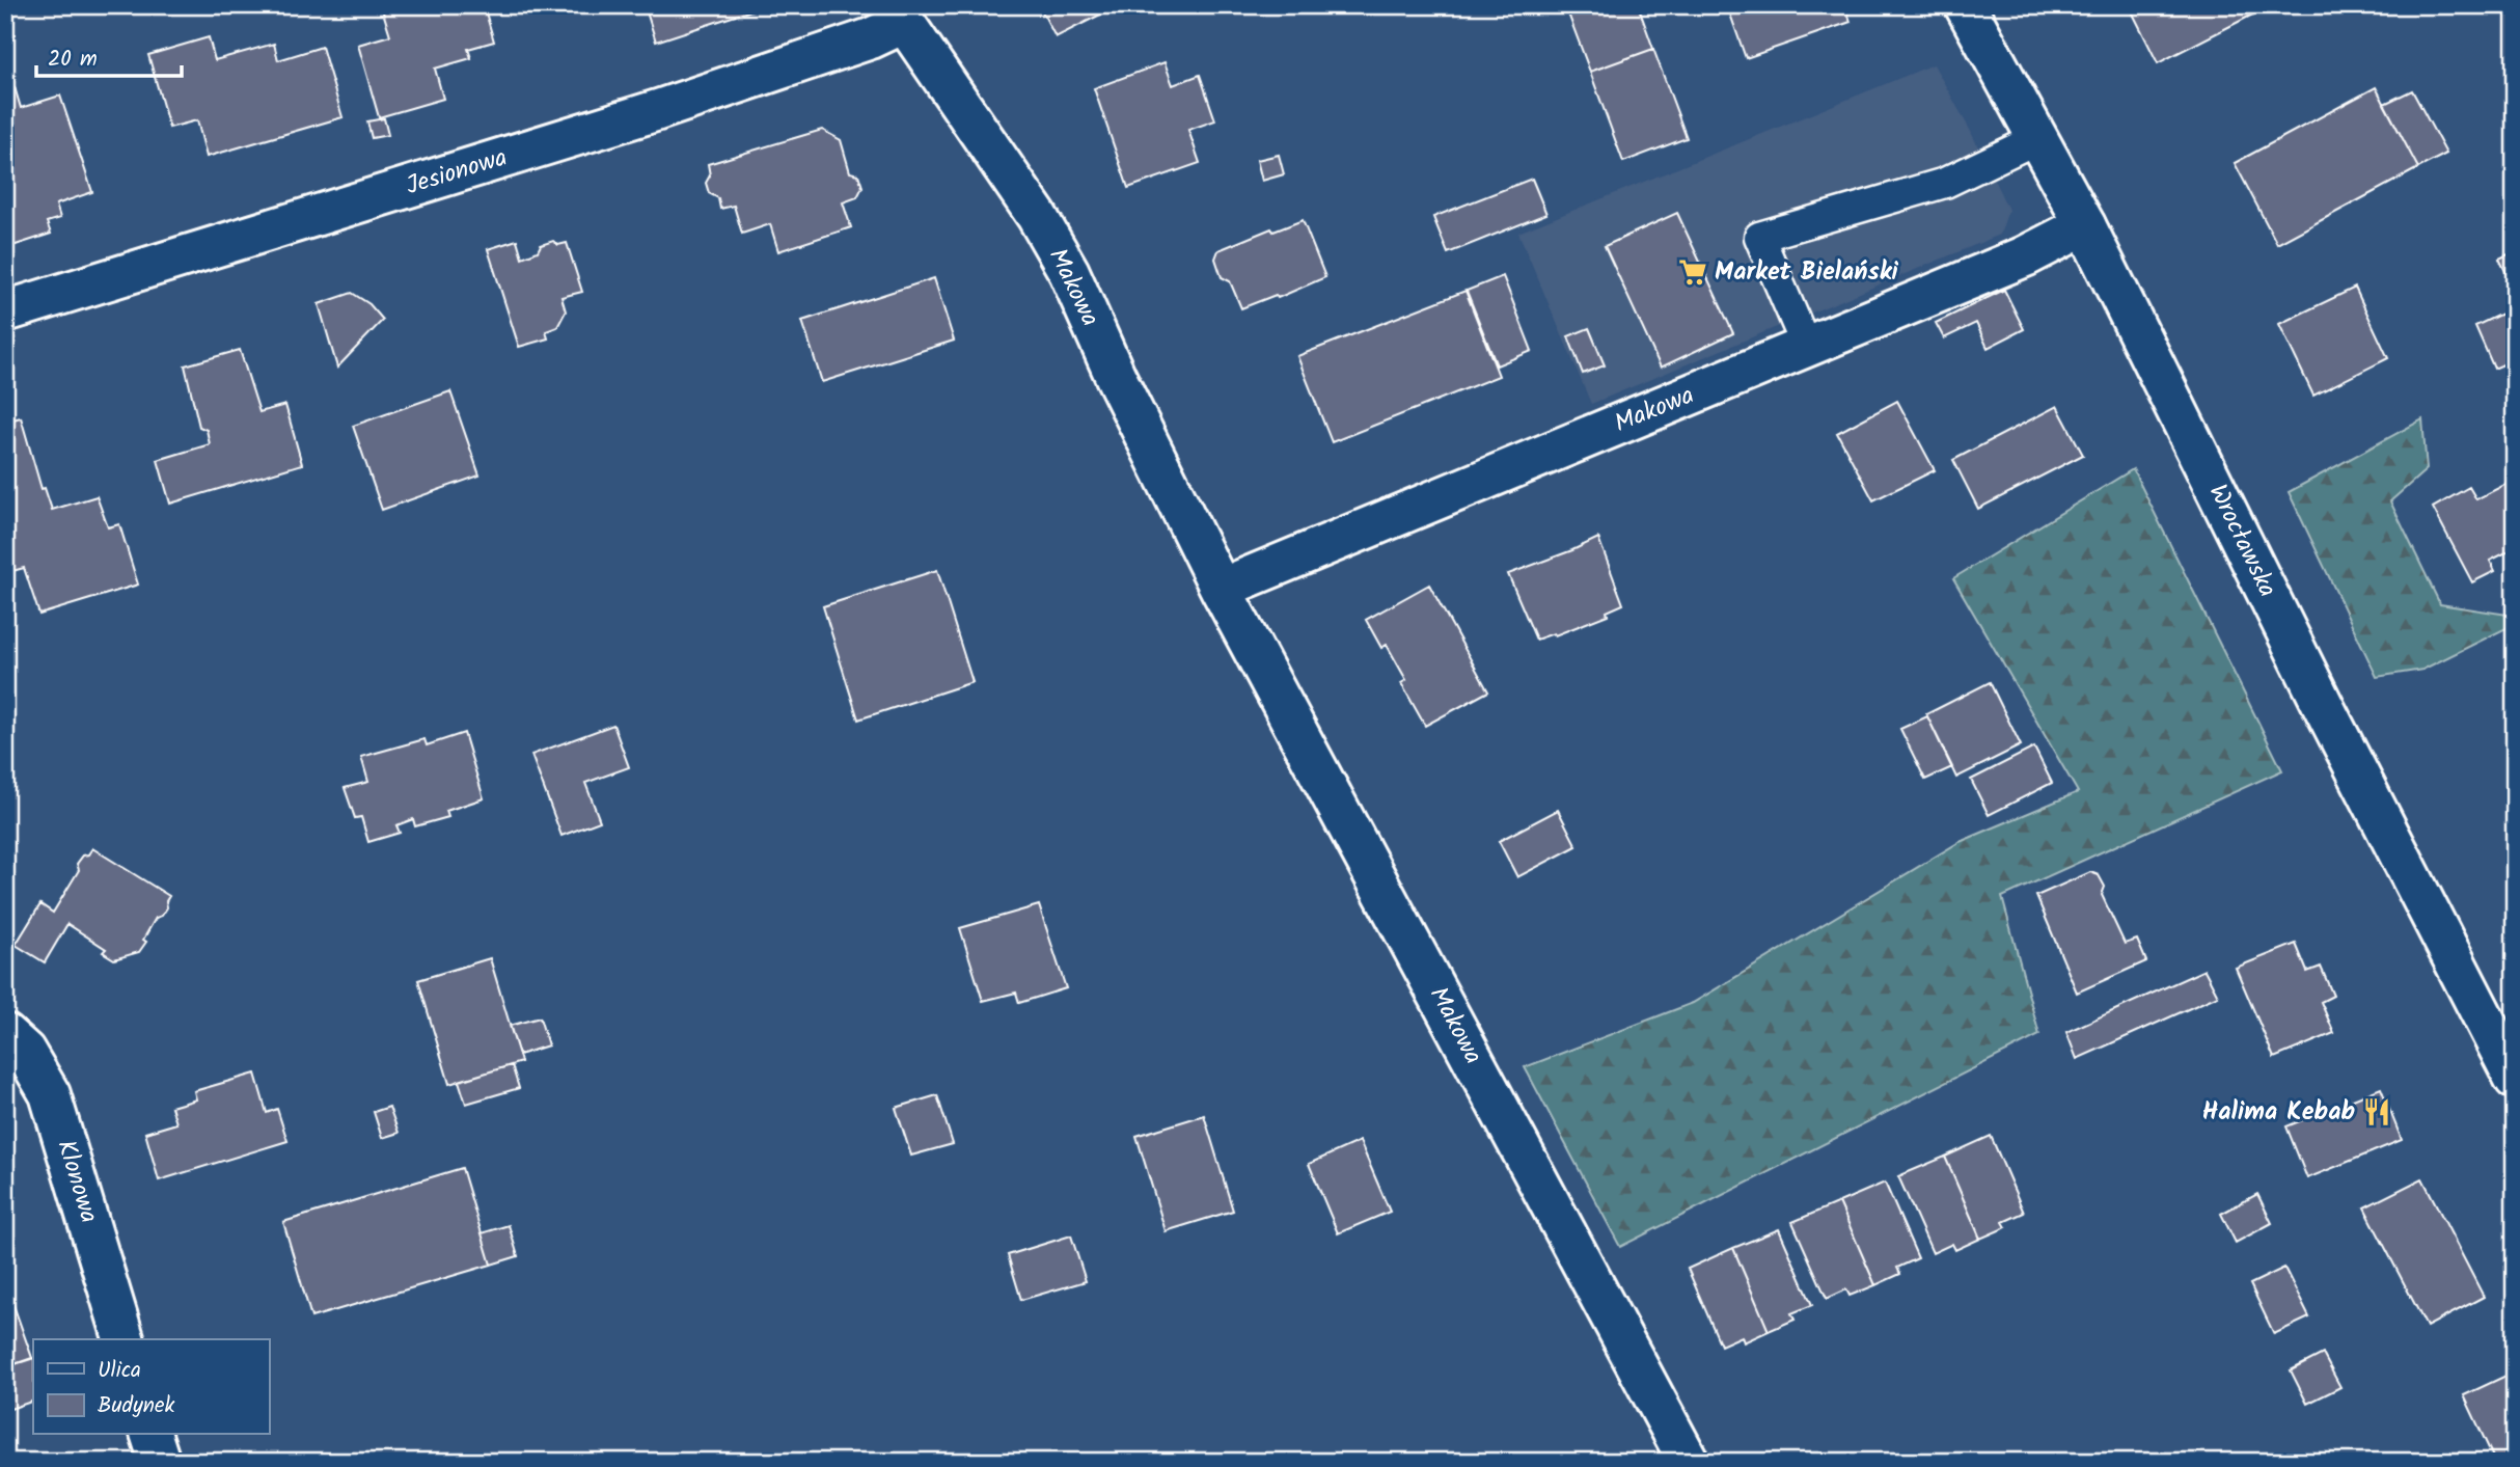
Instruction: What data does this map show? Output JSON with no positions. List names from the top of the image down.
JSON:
{
  "streets": {
    "street": [
      "Jesionowa",
      "Makowa",
      "Wrocławska",
      "Klonowa"
    ]
  },
  "crossings": [
    ["Jesionowa", "Makowa"],
    ["Makowa", "Wrocławska"]
  ],
  "places": {
    "supermarket": ["Market Bielański"],
    "restaurant": ["Halima Kebab"]
  },
  "legend": ["Ulica", "Budynek"],
  "scale_bar": "20 m"
}
